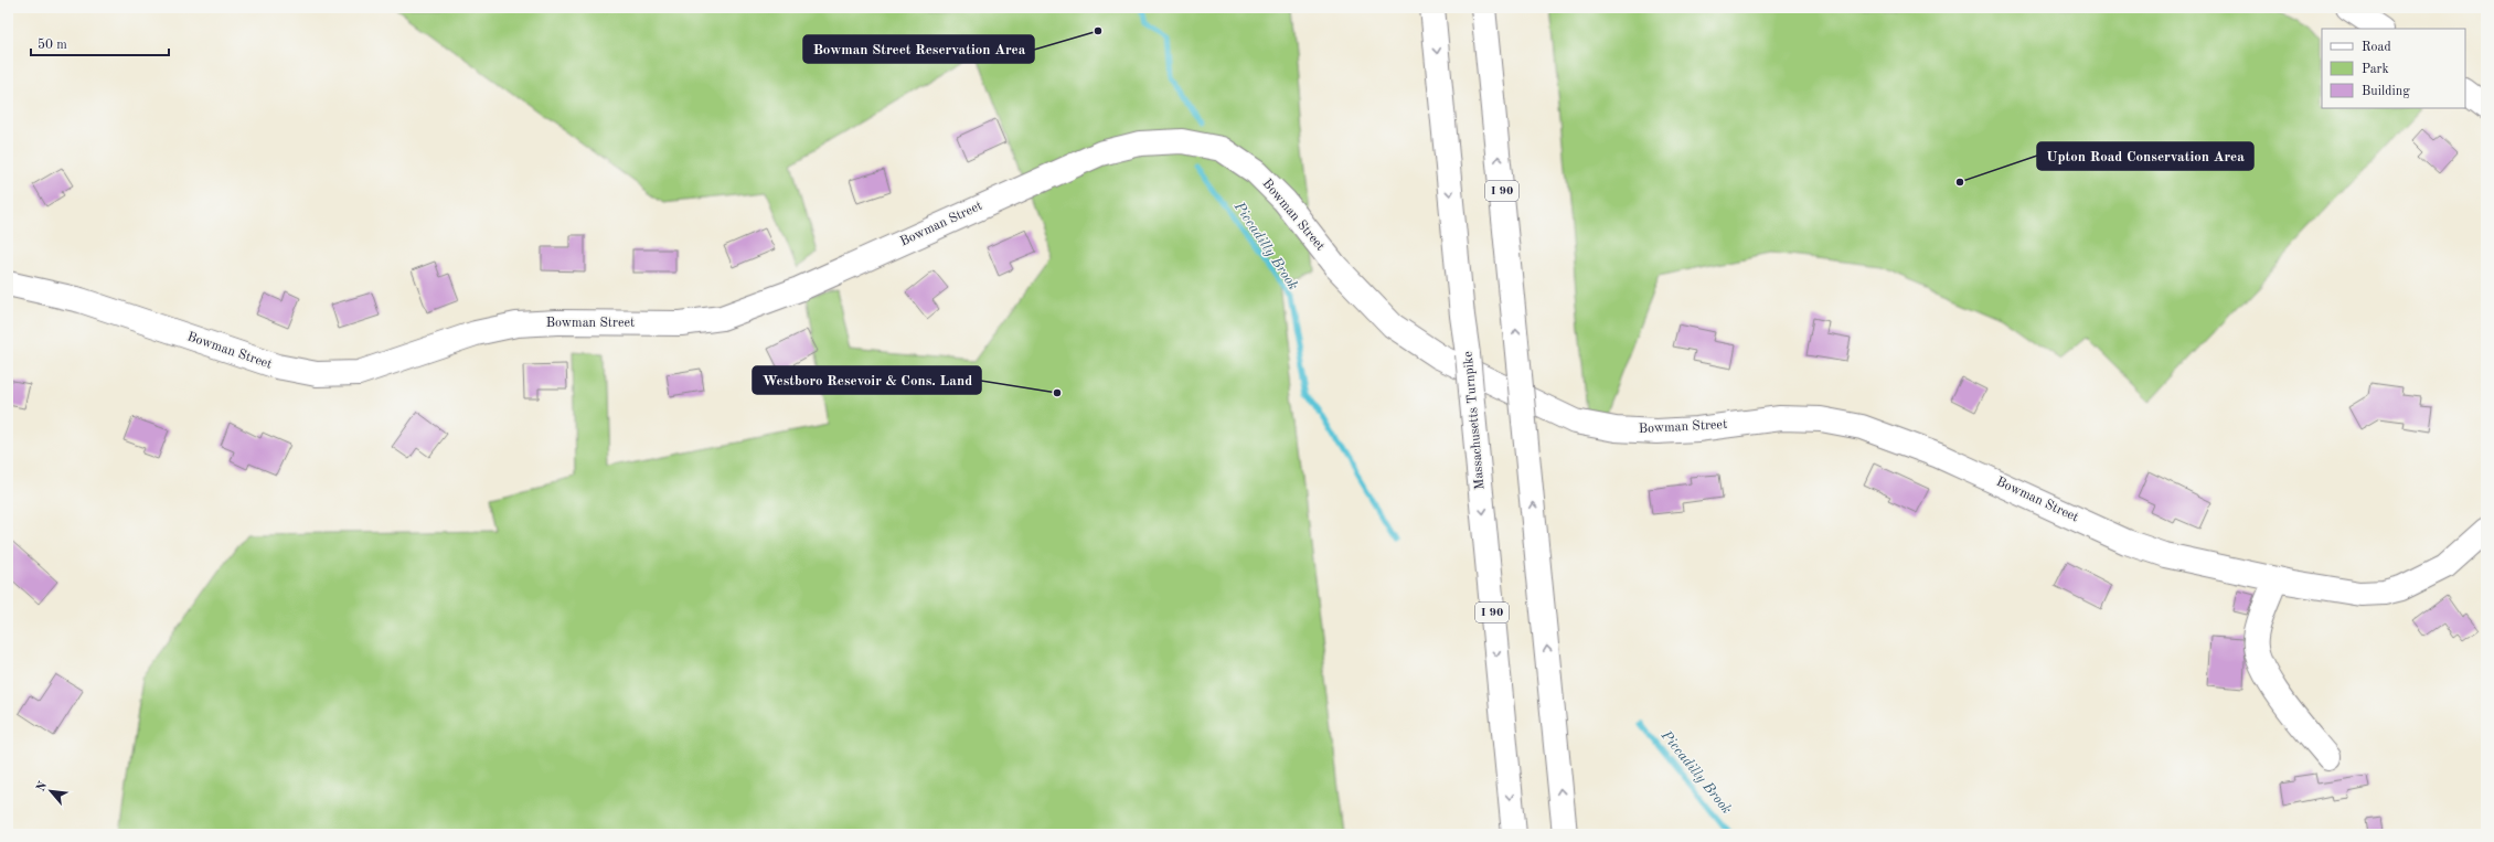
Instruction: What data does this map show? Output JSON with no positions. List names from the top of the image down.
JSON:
{
  "streets": {
    "main road": ["I 90", "Bowman Street", "Massachusetts Turnpike"]
  },
  "water": ["Piccadilly Brook"],
  "places": ["Bowman Street Reservation Area", "Upton Road Conservation Area", "Westboro Resevoir & Cons. Land"],
  "legend": ["Road", "Park", "Building"],
  "scale_bar": "50 m",
  "north": "top left"
}
